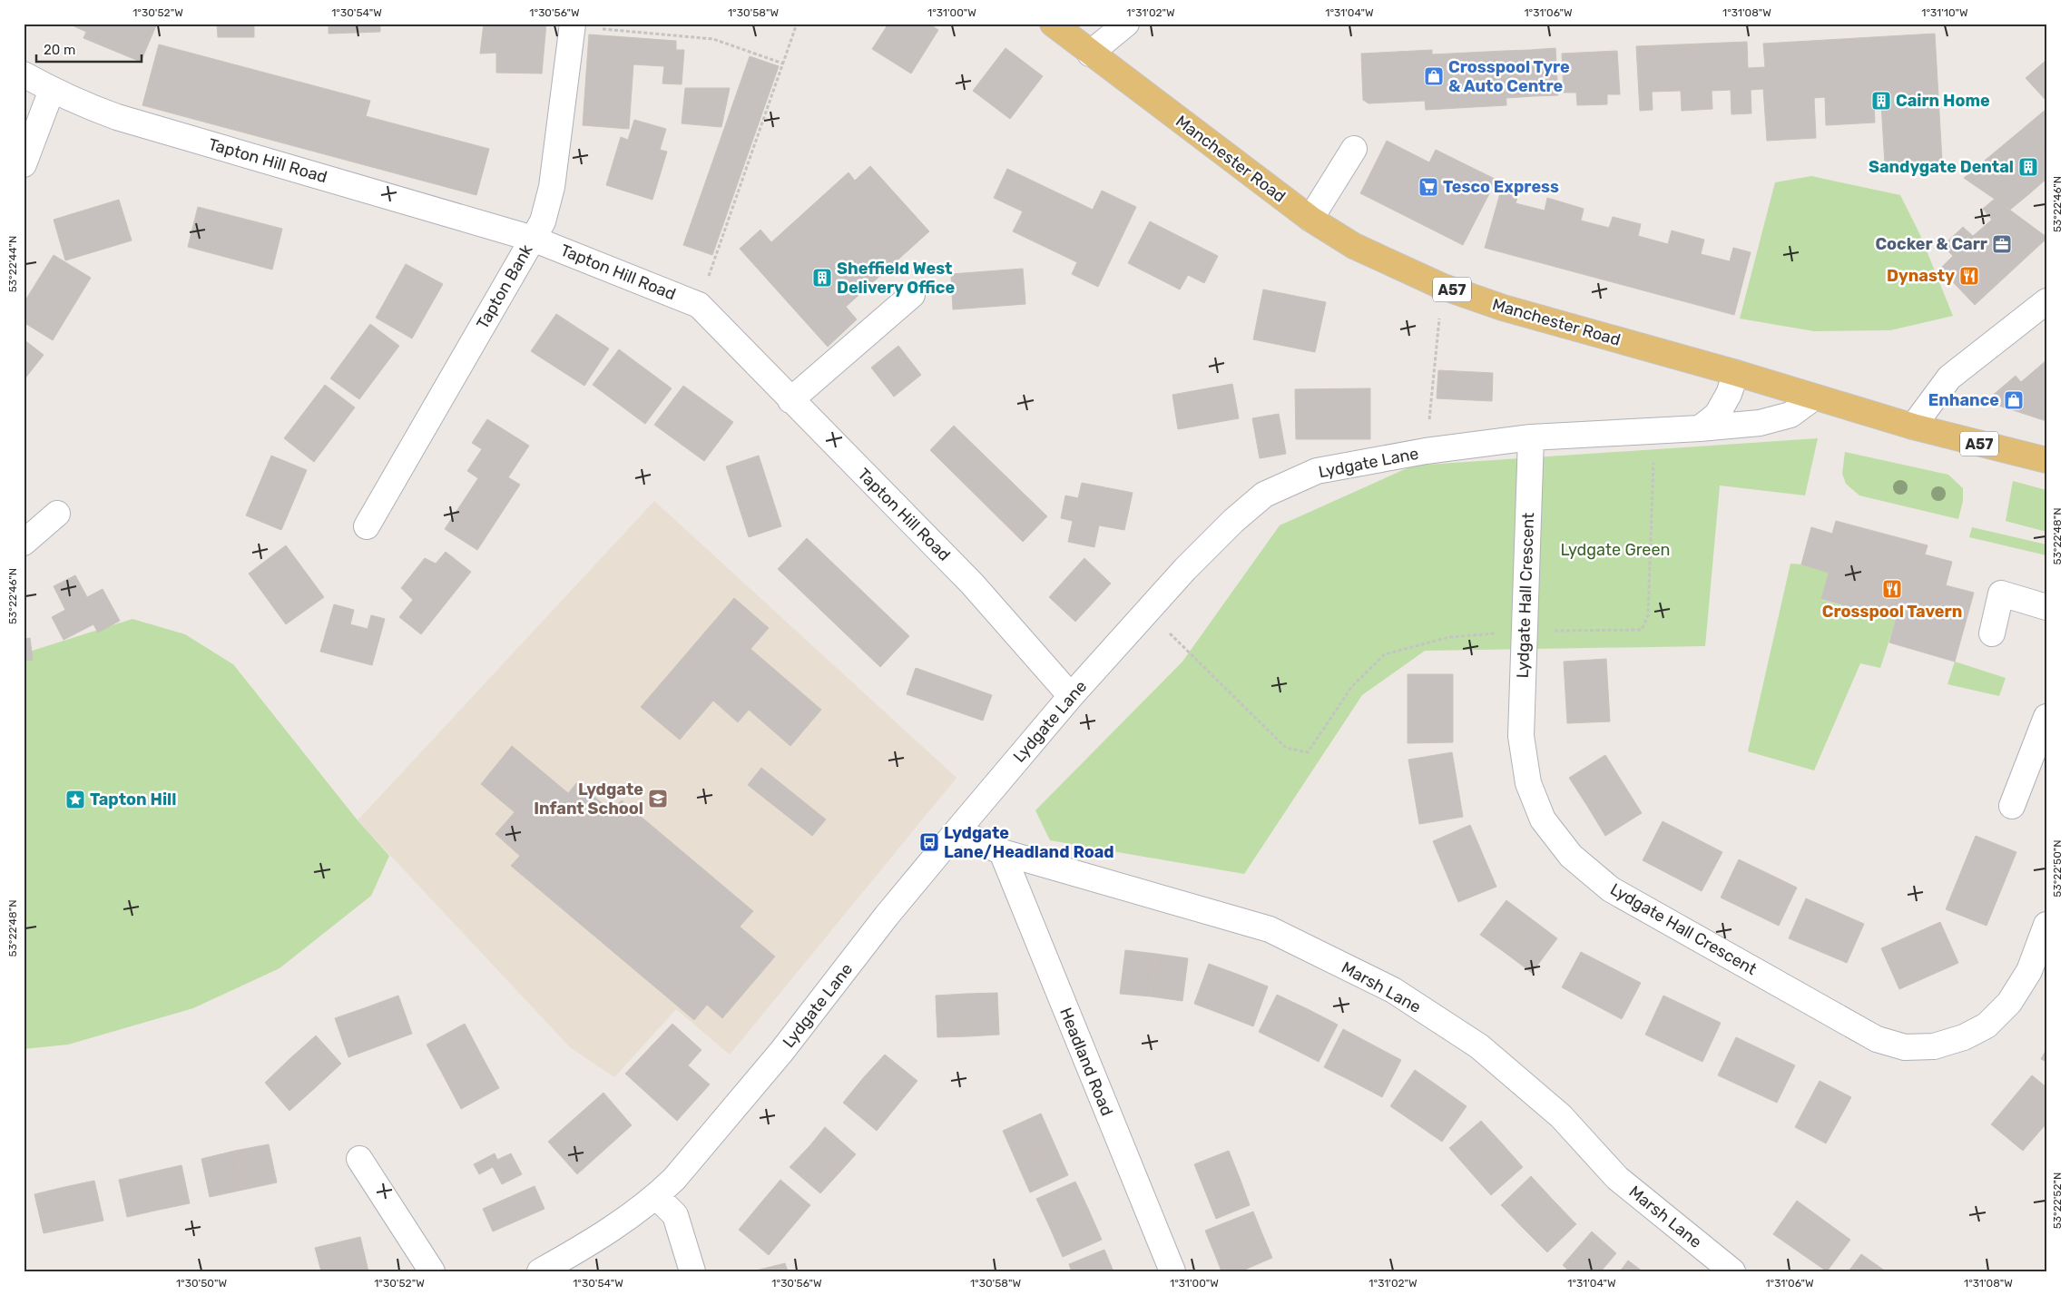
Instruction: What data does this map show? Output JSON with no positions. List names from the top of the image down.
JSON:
{
  "streets": {
    "main road": ["Manchester Road", "A57"],
    "street": [
      "Tapton Hill Road",
      "Tapton Bank",
      "Lydgate Lane",
      "Lydgate Hall Crescent",
      "Marsh Lane",
      "Headland Road"
    ]
  },
  "crossings": [
    ["Manchester Road", "Lydgate Lane"],
    ["Tapton Hill Road", "Tapton Bank"],
    ["Tapton Hill Road", "Lydgate Lane"],
    ["Lydgate Lane", "Lydgate Hall Crescent"],
    ["Lydgate Lane", "Marsh Lane"],
    ["Marsh Lane", "Headland Road"]
  ],
  "parks": ["Lydgate Green"],
  "places": {
    "shop": ["Crosspool Tyre & Auto Centre", "Enhance"],
    "building": ["Cairn Home", "Sandygate Dental", "Sheffield West Delivery Office"],
    "supermarket": ["Tesco Express"],
    "office": ["Cocker & Carr"],
    "restaurant": ["Dynasty", "Crosspool Tavern"],
    "school or university": ["Lydgate Infant School"],
    "place": ["Tapton Hill"],
    "bus stop": ["Lydgate Lane/Headland Road"]
  },
  "scale_bar": "20 m",
  "coordinates": [
    "1°30'52\"W",
    "1°30'54\"W",
    "1°30'56\"W",
    "1°30'58\"W",
    "1°31'00\"W",
    "1°31'02\"W",
    "1°31'04\"W",
    "1°31'06\"W",
    "1°31'08\"W",
    "1°31'10\"W",
    "53°22'46\"N",
    "53°22'44\"N",
    "53°22'48\"N",
    "53°22'50\"N",
    "53°22'52\"N",
    "1°30'50\"W"
  ]
}
